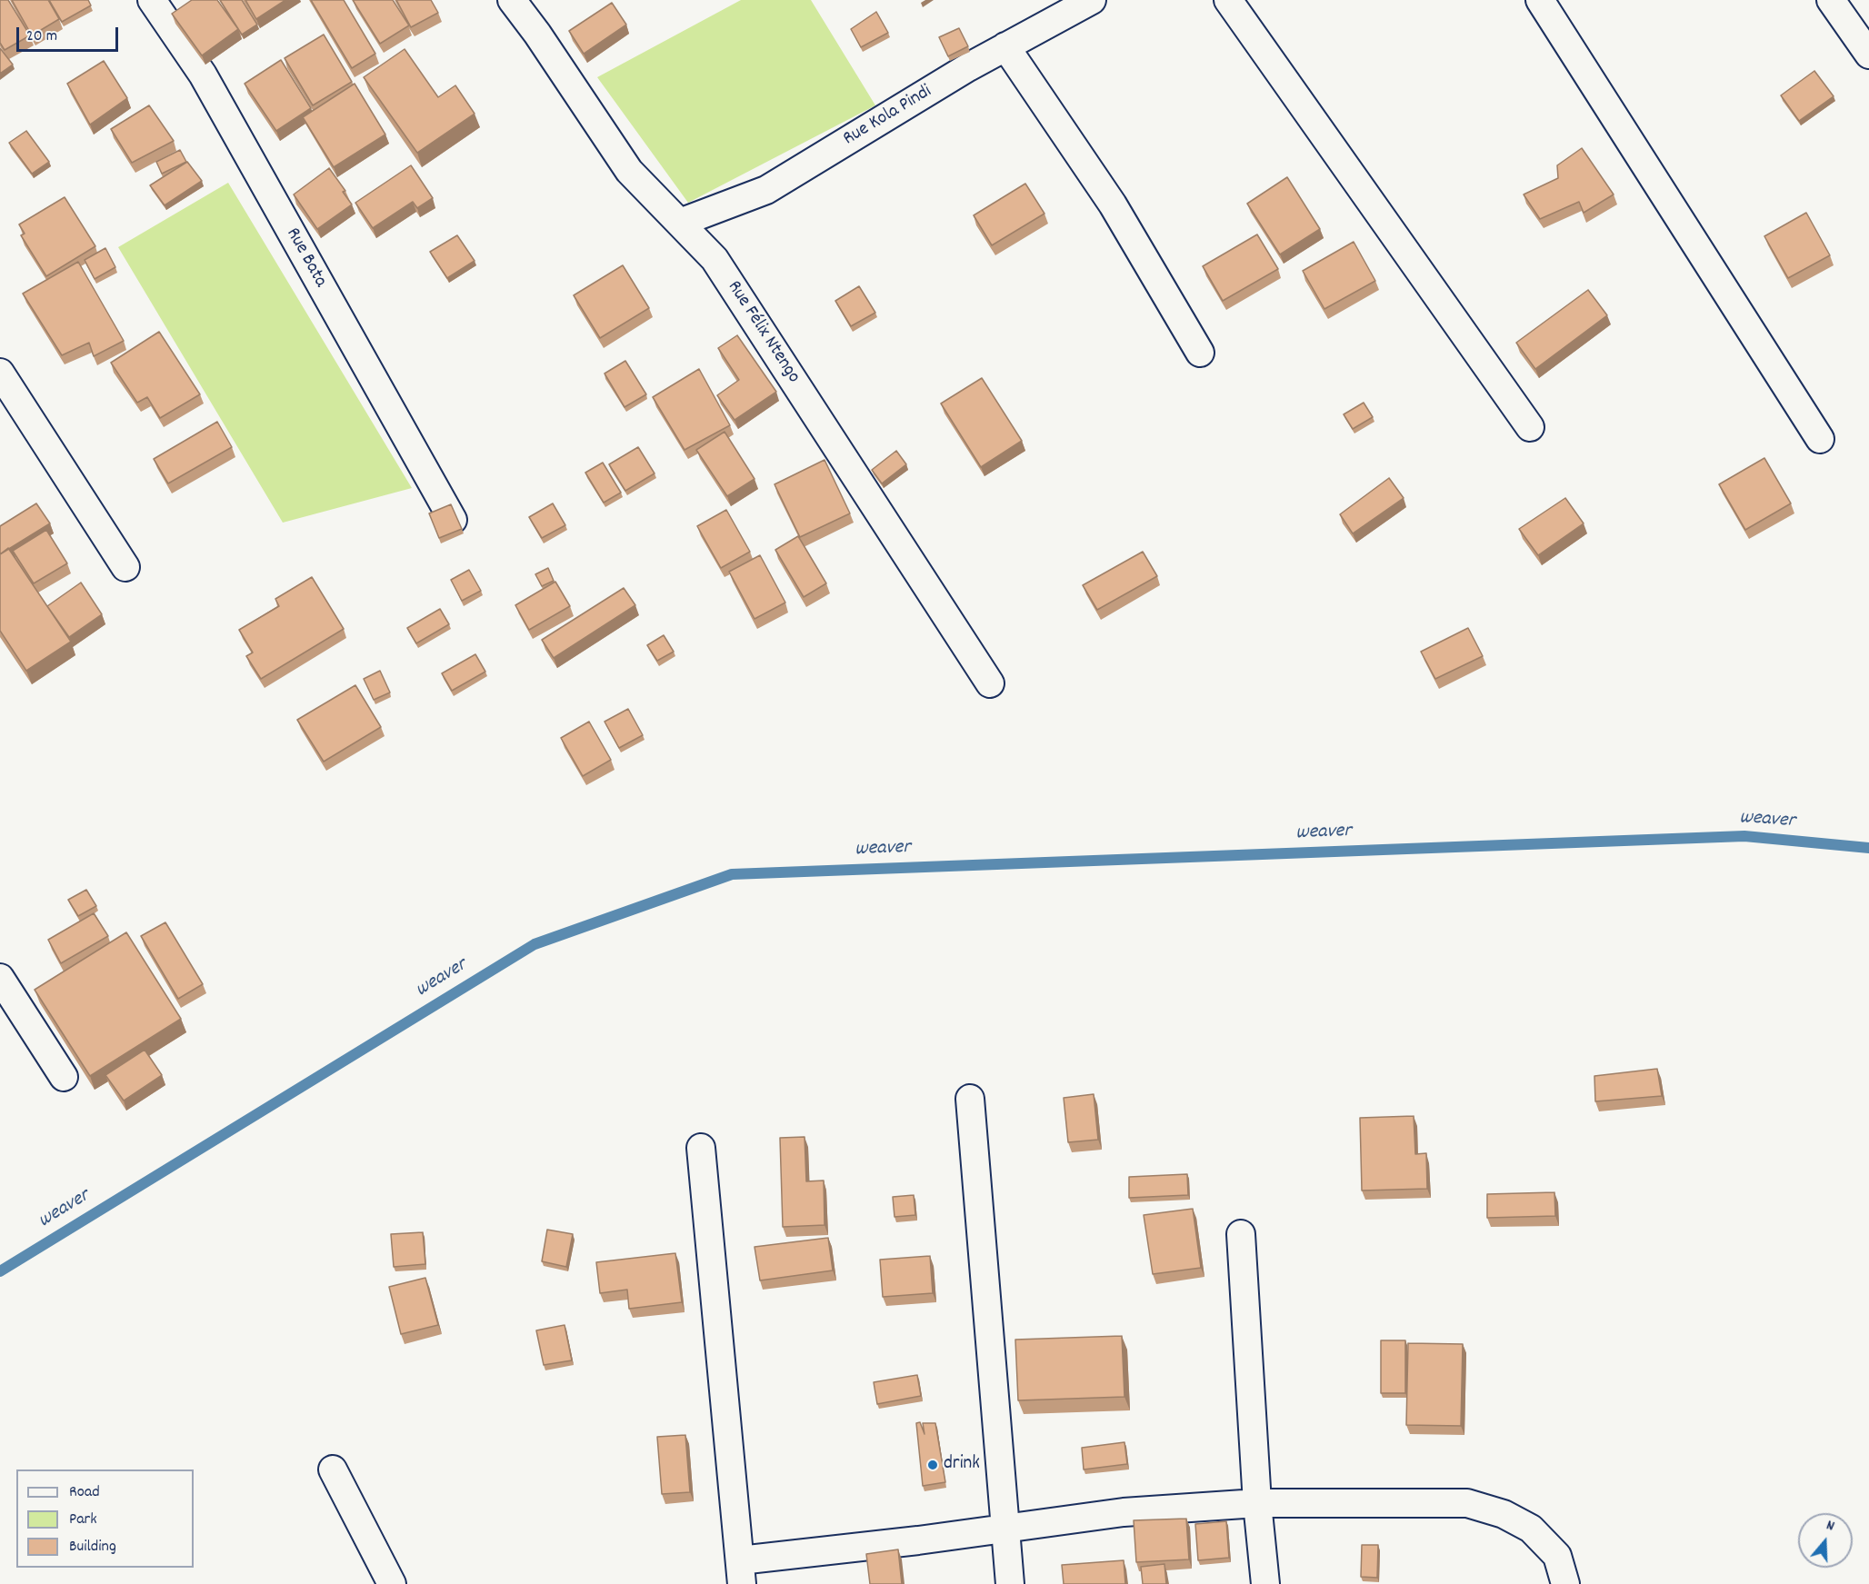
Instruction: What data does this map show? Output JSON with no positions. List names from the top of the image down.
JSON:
{
  "streets": {
    "street": ["Rue Kola Pindi", "Rue Bata", "Rue Félix Ntengo"]
  },
  "crossings": [
    ["Rue Kola Pindi", "Rue Félix Ntengo"]
  ],
  "water": ["weaver"],
  "places": ["drink"],
  "legend": ["Road", "Park", "Building"],
  "scale_bar": "20 m",
  "north": "top"
}
